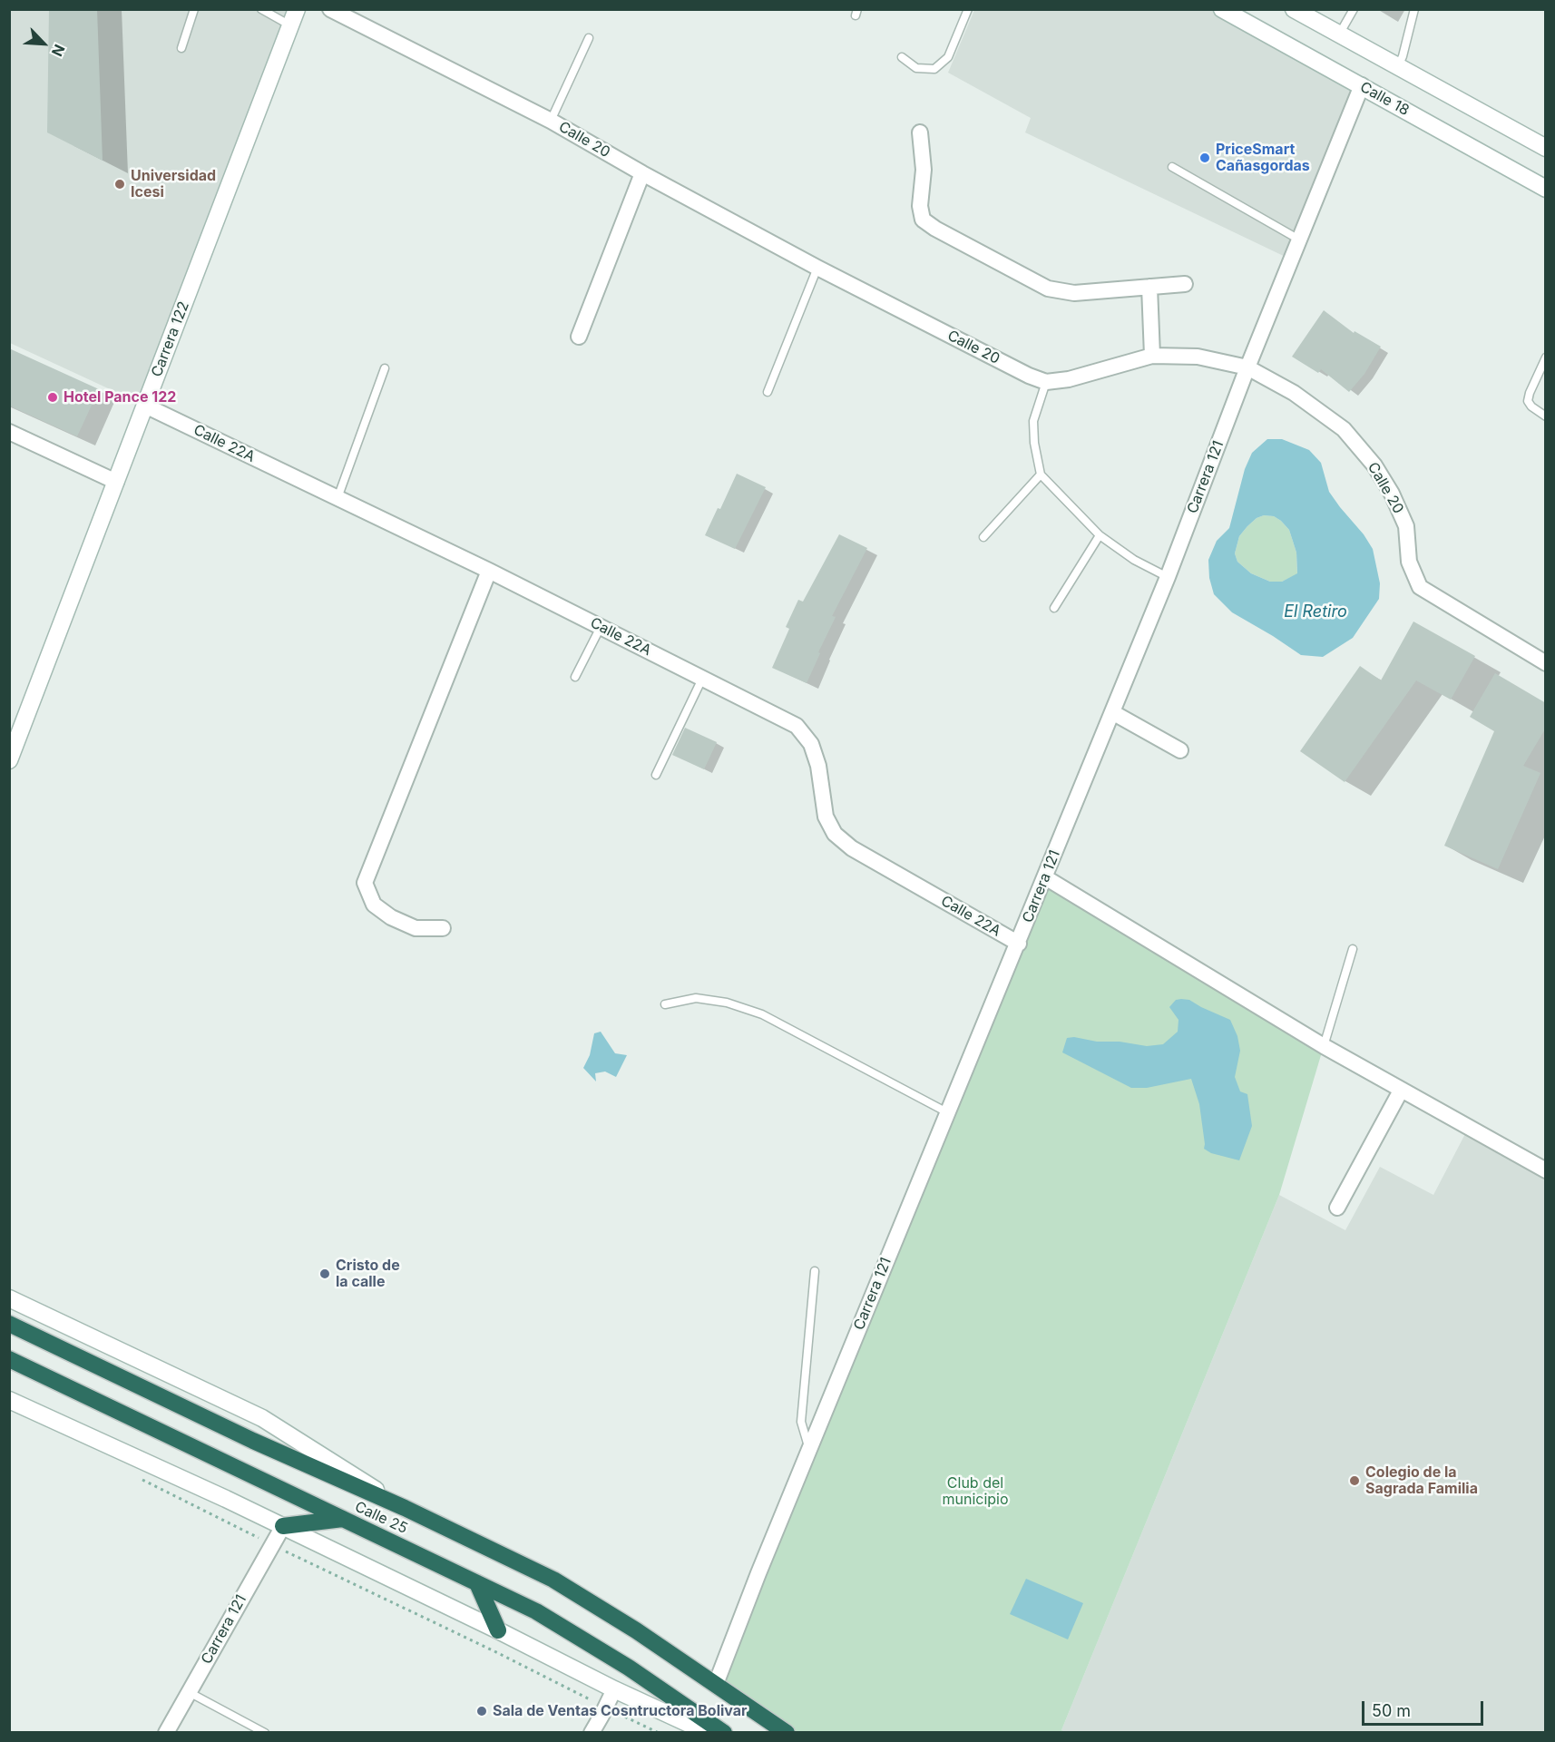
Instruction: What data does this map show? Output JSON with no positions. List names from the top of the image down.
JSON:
{
  "streets": {
    "highway": ["Calle 25"],
    "main road": ["Calle 18", "Carrera 122"],
    "street": ["Calle 20", "Calle 22A", "Carrera 121"]
  },
  "crossings": [
    ["Calle 18", "Carrera 121"],
    ["Calle 20", "Carrera 121"],
    ["Carrera 122", "Calle 22A"],
    ["Calle 22A", "Carrera 121"],
    ["Carrera 121", "Calle 25"]
  ],
  "water": ["El Retiro"],
  "parks": ["Club del municipio"],
  "places": [
    "PriceSmart Cañasgordas",
    "Universidad Icesi",
    "Hotel Pance 122",
    "Cristo de la calle",
    "Colegio de la Sagrada Familia",
    "Sala de Ventas Cosntructora Bolivar"
  ],
  "scale_bar": "50 m",
  "north": "bottom right"
}
